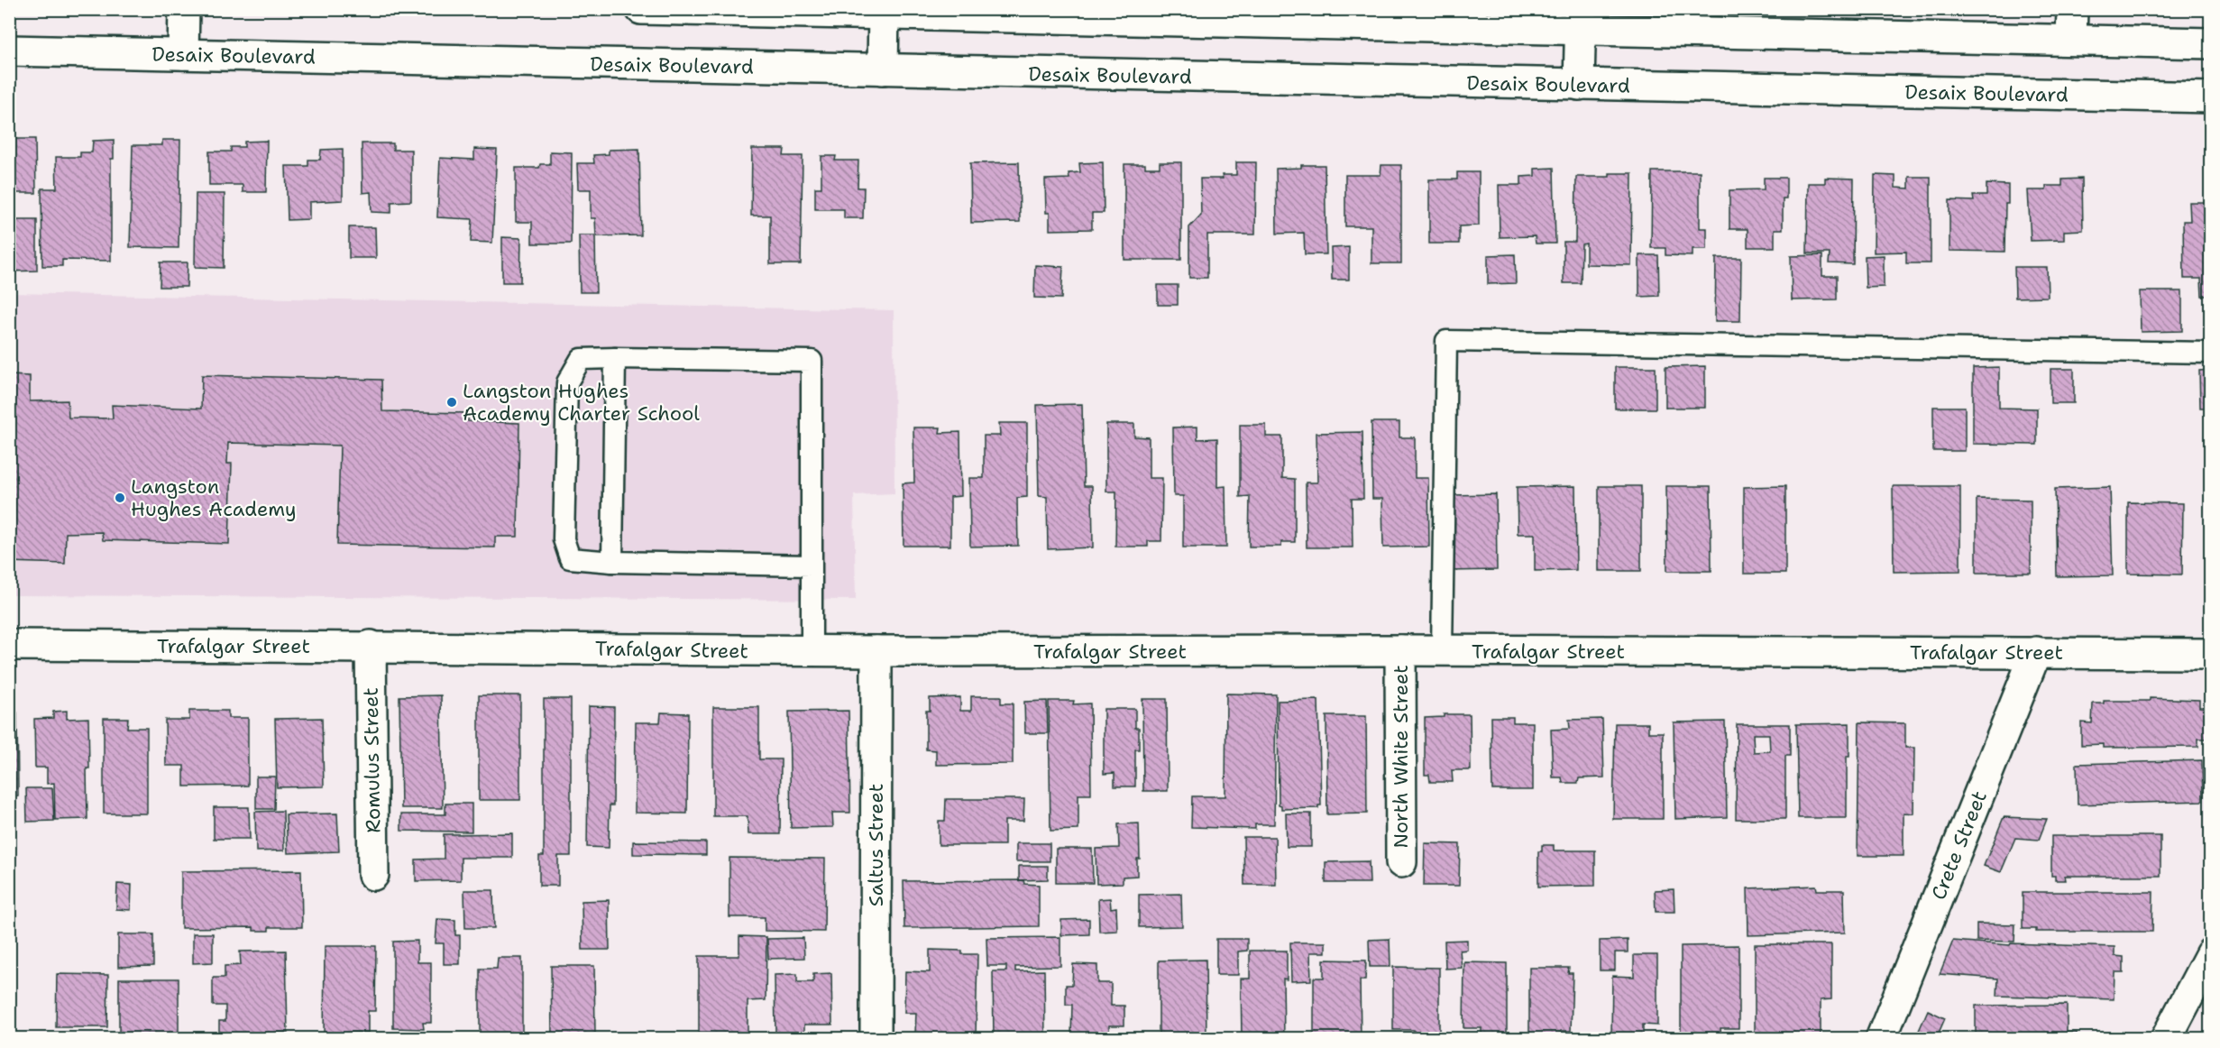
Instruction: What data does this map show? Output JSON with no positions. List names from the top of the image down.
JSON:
{
  "streets": {
    "street": [
      "Desaix Boulevard",
      "Trafalgar Street",
      "North White Street",
      "Romulus Street",
      "Saltus Street",
      "Crete Street"
    ]
  },
  "crossings": [
    ["Trafalgar Street", "North White Street"],
    ["Trafalgar Street", "Romulus Street"],
    ["Trafalgar Street", "Saltus Street"],
    ["Trafalgar Street", "Crete Street"]
  ],
  "places": ["Langston Hughes Academy Charter School", "Langston Hughes Academy"]
}
